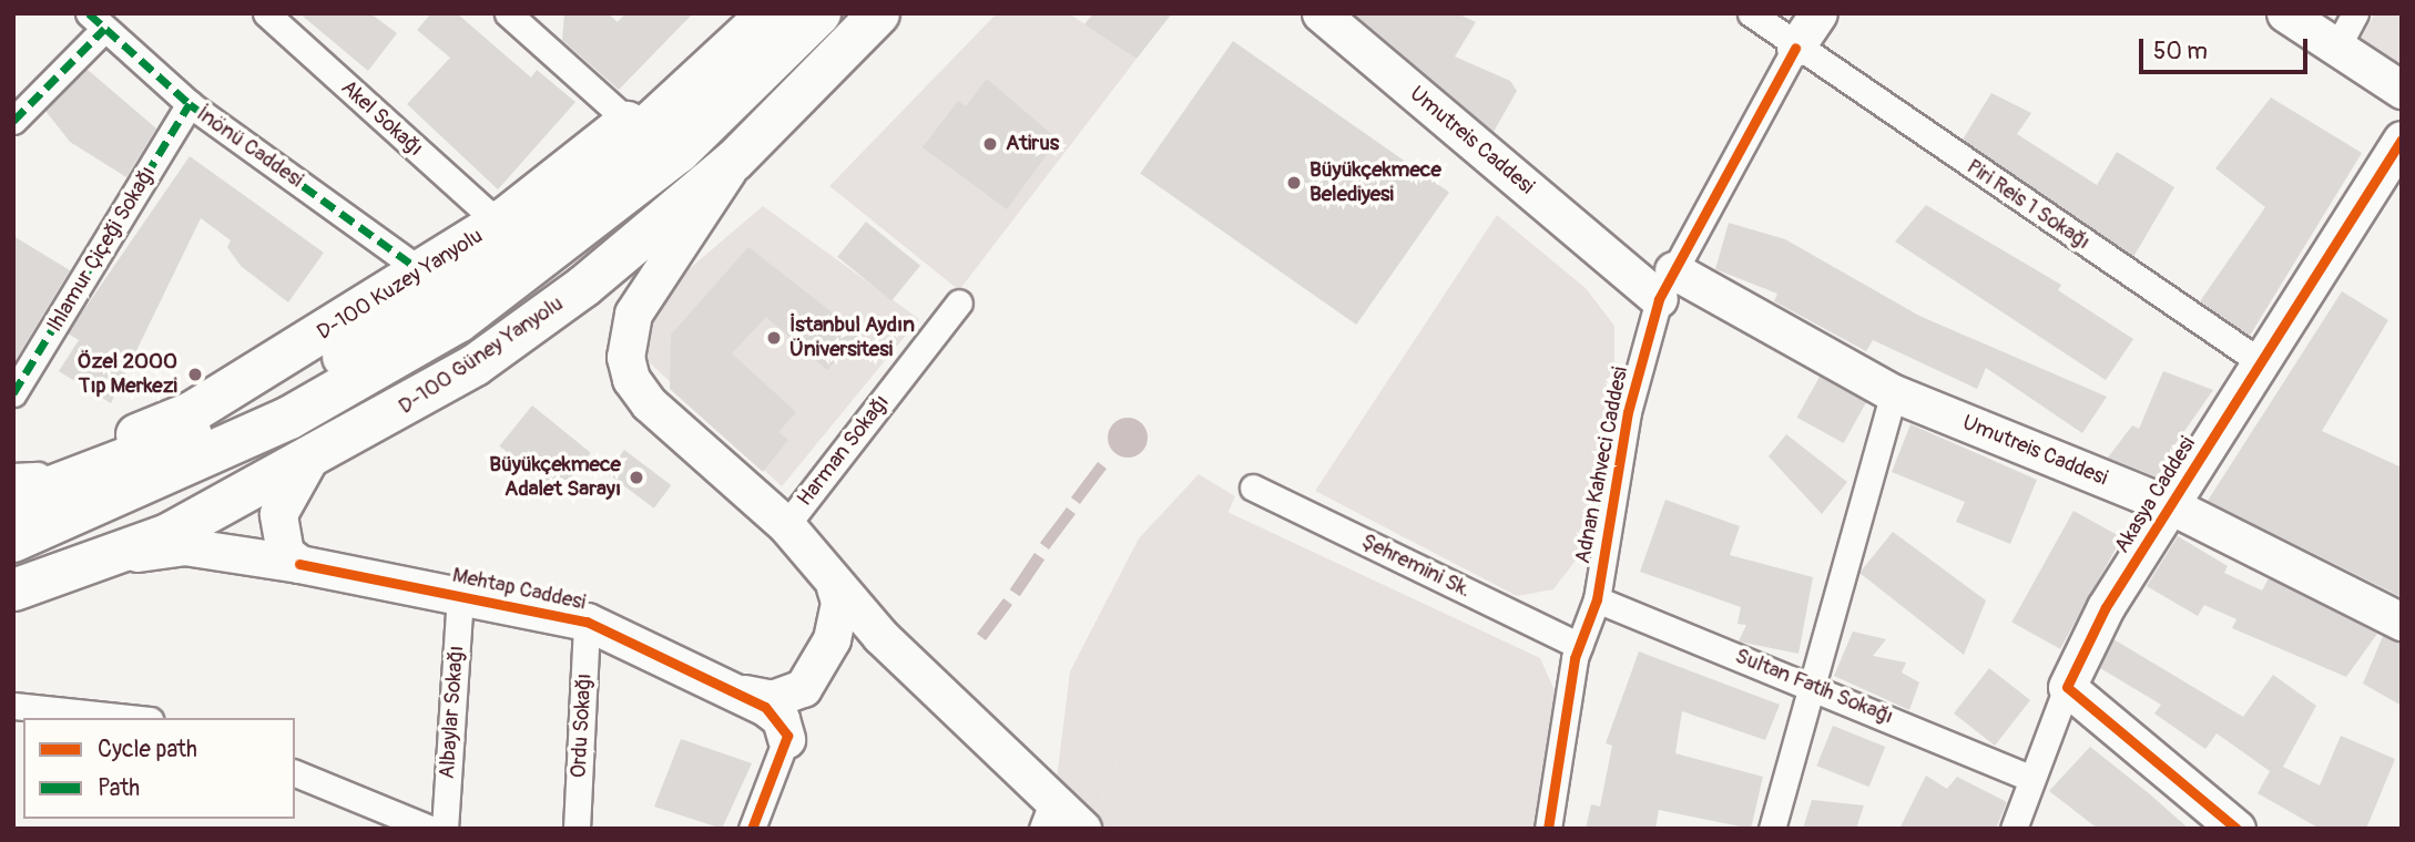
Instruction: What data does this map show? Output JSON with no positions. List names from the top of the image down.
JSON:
{
  "streets": {
    "main road": ["D-100 Kuzey Yanyolu", "D-100 Güney Yanyolu"],
    "street": [
      "Akel Sokağı",
      "Umutreis Caddesi",
      "İnönü Caddesi",
      "Piri Reis 1 Sokağı",
      "Ihlamur Çiçeği Sokağı",
      "Harman Sokağı",
      "Adnan Kahveci Caddesi",
      "Akasya Caddesi",
      "Şehremini Sk.",
      "Mehtap Caddesi",
      "Sultan Fatih Sokağı",
      "Albaylar Sokağı",
      "Ordu Sokağı"
    ]
  },
  "crossings": [
    ["Akel Sokağı", "D-100 Kuzey Yanyolu"],
    ["Umutreis Caddesi", "Adnan Kahveci Caddesi"],
    ["Umutreis Caddesi", "Akasya Caddesi"],
    ["İnönü Caddesi", "Ihlamur Çiçeği Sokağı"],
    ["İnönü Caddesi", "D-100 Kuzey Yanyolu"],
    ["Piri Reis 1 Sokağı", "Adnan Kahveci Caddesi"],
    ["Piri Reis 1 Sokağı", "Akasya Caddesi"],
    ["D-100 Güney Yanyolu", "Mehtap Caddesi"],
    ["Adnan Kahveci Caddesi", "Şehremini Sk."],
    ["Adnan Kahveci Caddesi", "Sultan Fatih Sokağı"],
    ["Mehtap Caddesi", "Albaylar Sokağı"],
    ["Mehtap Caddesi", "Ordu Sokağı"]
  ],
  "places": [
    "Atirus",
    "Büyükçekmece Belediyesi",
    "İstanbul Aydın Üniversitesi",
    "Özel 2000 Tıp Merkezi",
    "Büyükçekmece Adalet Sarayı"
  ],
  "legend": ["Cycle path", "Path"],
  "scale_bar": "50 m"
}
